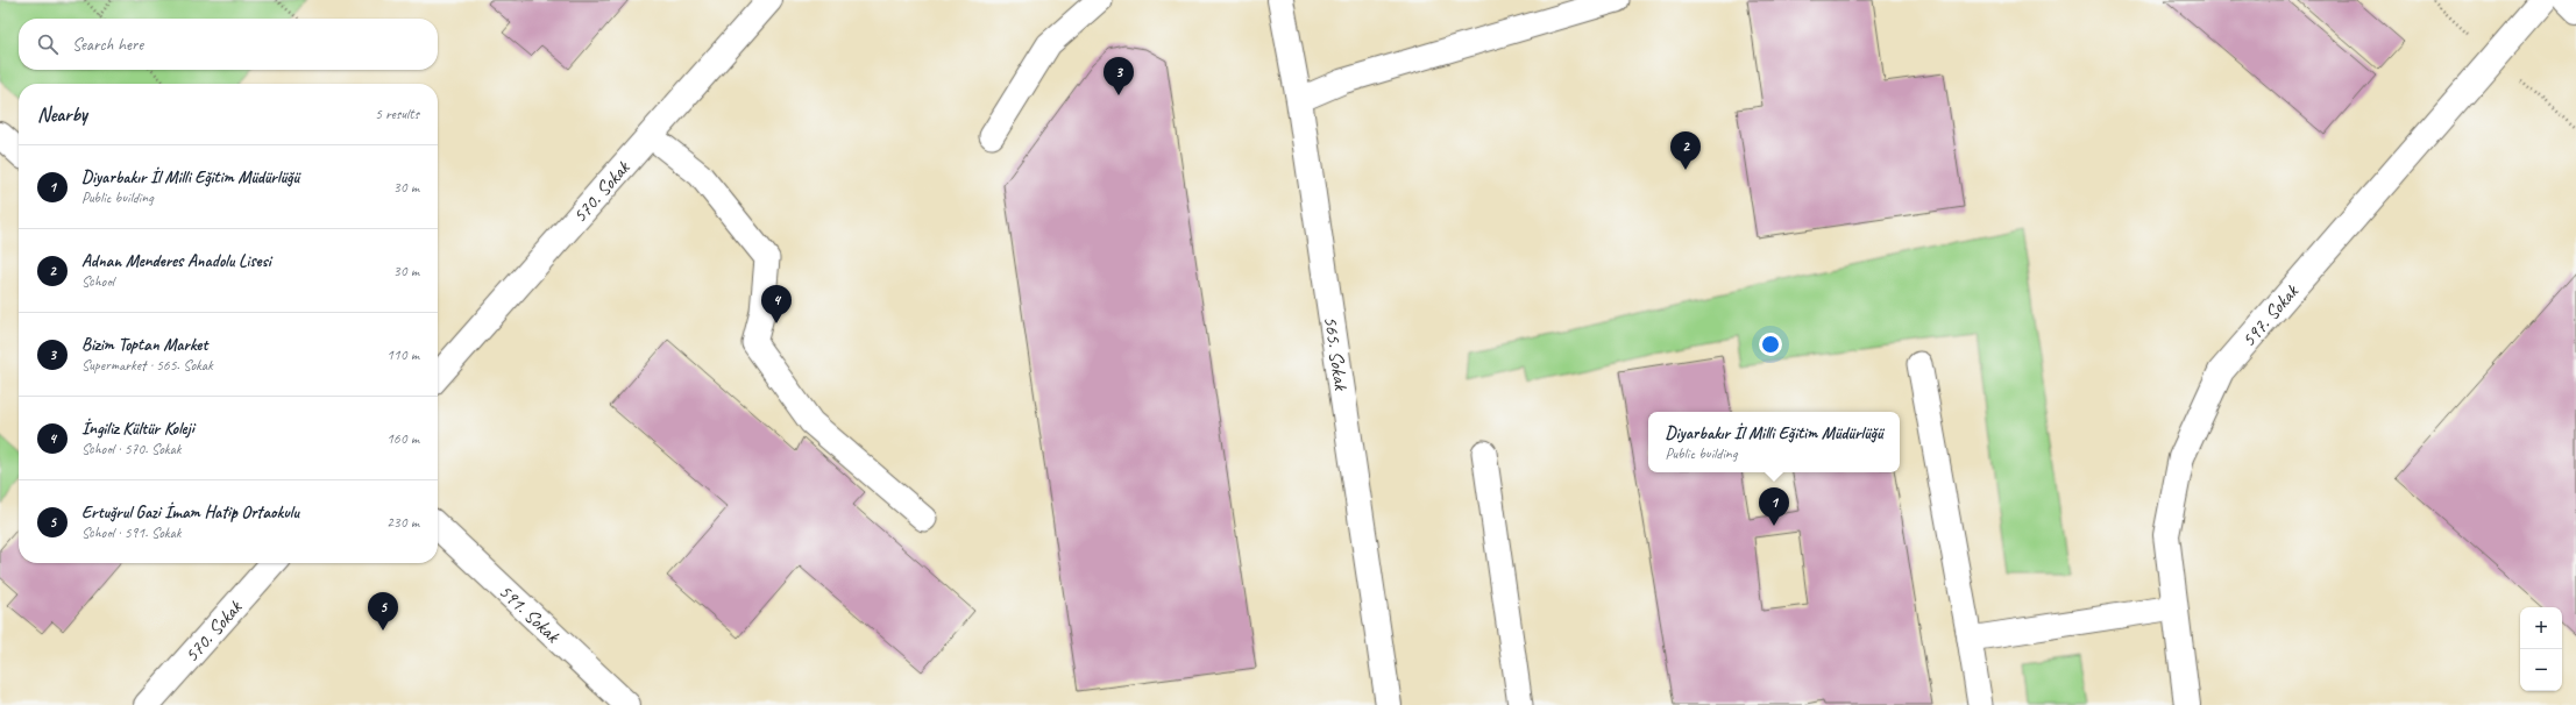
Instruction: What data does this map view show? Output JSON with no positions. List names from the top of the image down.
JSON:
{
  "streets": {
    "street": [
      "570. Sokak",
      "597. Sokak",
      "565. Sokak",
      "591. Sokak"
    ]
  },
  "page": {
    "search": "Search here",
    "pins": [
      "3",
      "2",
      "4",
      "1",
      "5"
    ],
    "heading": ["Nearby", "5 results"],
    "list": [
      {
        "mark": "1",
        "name": "Diyarbakır İl Milli Eğitim Müdürlüğü",
        "note": "Public building",
        "value": "30 m"
      },
      {
        "mark": "2",
        "name": "Adnan Menderes Anadolu Lisesi",
        "note": "School",
        "value": "30 m"
      },
      {
        "mark": "3",
        "name": "Bizim Toptan Market",
        "note": "Supermarket · 565. Sokak",
        "value": "110 m"
      },
      {
        "mark": "4",
        "name": "İngiliz Kültür Koleji",
        "note": "School · 570. Sokak",
        "value": "160 m"
      },
      {
        "mark": "5",
        "name": "Ertuğrul Gazi İmam Hatip Ortaokulu",
        "note": "School · 591. Sokak",
        "value": "230 m"
      }
    ],
    "popup": ["Diyarbakır İl Milli Eğitim Müdürlüğü", "Public building"],
    "map_buttons": ["+", "−"]
  }
}
